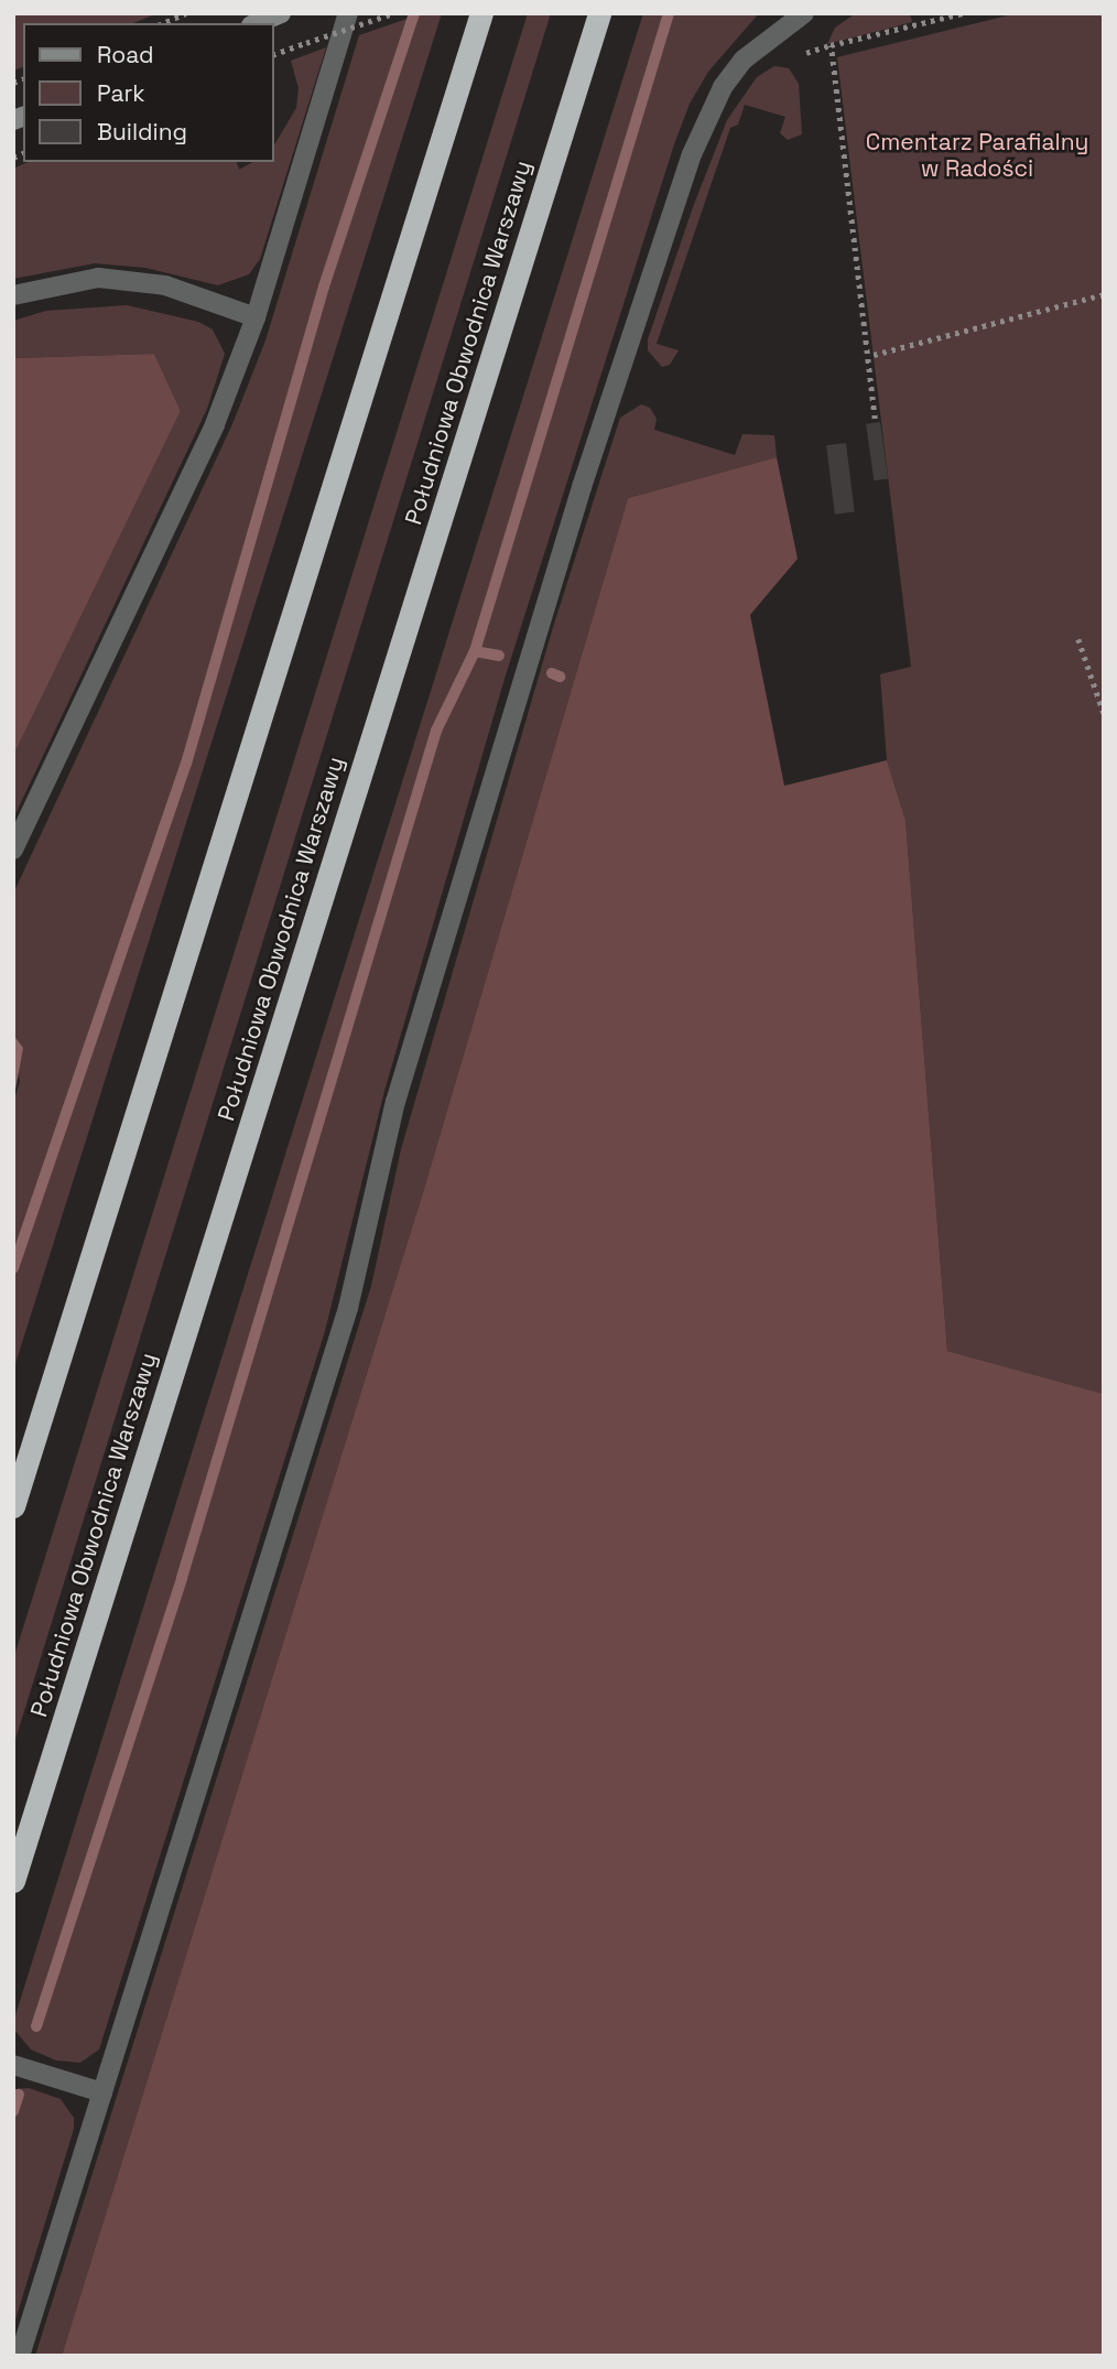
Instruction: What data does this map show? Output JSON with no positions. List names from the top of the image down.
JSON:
{
  "streets": {
    "highway": ["Południowa Obwodnica Warszawy"]
  },
  "parks": ["Cmentarz Parafialny w Radości"],
  "legend": ["Road", "Park", "Building"]
}
